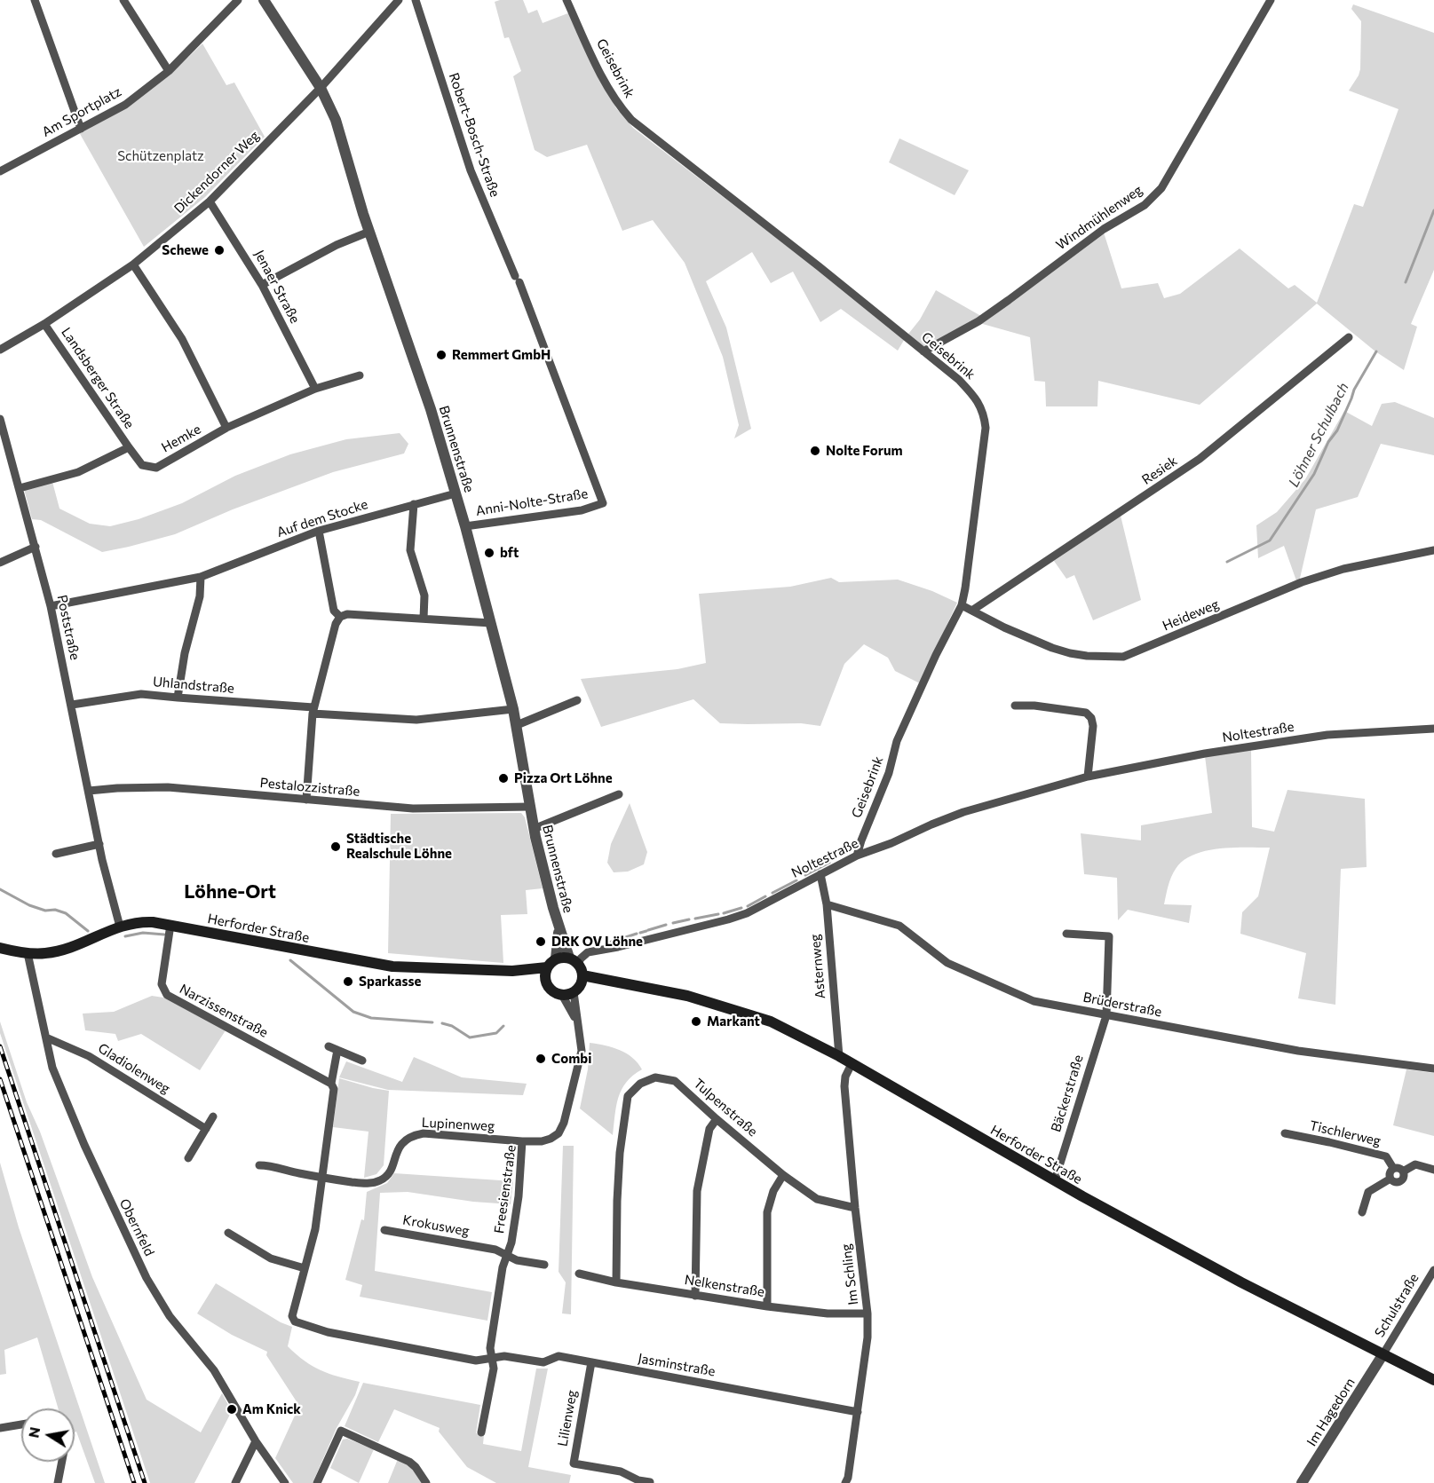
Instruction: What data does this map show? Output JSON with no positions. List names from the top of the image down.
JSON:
{
  "streets": {
    "main road": ["Herforder Straße"],
    "street": [
      "Geisebrink",
      "Am Sportplatz",
      "Robert-Bosch-Straße",
      "Dickendorner Weg",
      "Windmühlenweg",
      "Jenaer Straße",
      "Landsberger Straße",
      "Hemke",
      "Brunnenstraße",
      "Resiek",
      "Anni-Nolte-Straße",
      "Auf dem Stocke",
      "Heideweg",
      "Poststraße",
      "Uhlandstraße",
      "Noltestraße",
      "Pestalozzistraße",
      "Asternweg",
      "Brüderstraße",
      "Narzissenstraße",
      "Gladiolenweg",
      "Bäckerstraße",
      "Tulpenstraße",
      "Lupinenweg",
      "Tischlerweg",
      "Freesienstraße",
      "Krokusweg",
      "Obernfeld",
      "Im Schling",
      "Nelkenstraße",
      "Schulstraße",
      "Jasminstraße",
      "Im Hagedorn",
      "Lilienweg"
    ]
  },
  "crossings": [
    ["Geisebrink", "Windmühlenweg"],
    ["Geisebrink", "Heideweg"],
    ["Geisebrink", "Noltestraße"],
    ["Robert-Bosch-Straße", "Anni-Nolte-Straße"],
    ["Dickendorner Weg", "Jenaer Straße"],
    ["Dickendorner Weg", "Landsberger Straße"],
    ["Dickendorner Weg", "Brunnenstraße"],
    ["Jenaer Straße", "Hemke"],
    ["Landsberger Straße", "Hemke"],
    ["Brunnenstraße", "Anni-Nolte-Straße"],
    ["Brunnenstraße", "Auf dem Stocke"],
    ["Brunnenstraße", "Uhlandstraße"],
    ["Brunnenstraße", "Noltestraße"],
    ["Brunnenstraße", "Pestalozzistraße"],
    ["Brunnenstraße", "Herforder Straße"],
    ["Brunnenstraße", "Freesienstraße"],
    ["Resiek", "Heideweg"],
    ["Auf dem Stocke", "Poststraße"],
    ["Poststraße", "Uhlandstraße"],
    ["Poststraße", "Pestalozzistraße"],
    ["Poststraße", "Herforder Straße"],
    ["Noltestraße", "Herforder Straße"],
    ["Noltestraße", "Asternweg"],
    ["Noltestraße", "Freesienstraße"],
    ["Herforder Straße", "Asternweg"],
    ["Herforder Straße", "Narzissenstraße"],
    ["Herforder Straße", "Bäckerstraße"],
    ["Herforder Straße", "Freesienstraße"],
    ["Herforder Straße", "Obernfeld"],
    ["Herforder Straße", "Im Schling"],
    ["Herforder Straße", "Schulstraße"],
    ["Herforder Straße", "Im Hagedorn"],
    ["Asternweg", "Brüderstraße"],
    ["Brüderstraße", "Bäckerstraße"],
    ["Narzissenstraße", "Jasminstraße"],
    ["Gladiolenweg", "Obernfeld"],
    ["Tulpenstraße", "Im Schling"],
    ["Tulpenstraße", "Nelkenstraße"],
    ["Lupinenweg", "Freesienstraße"],
    ["Lupinenweg", "Jasminstraße"],
    ["Freesienstraße", "Krokusweg"],
    ["Freesienstraße", "Jasminstraße"],
    ["Im Schling", "Nelkenstraße"],
    ["Im Schling", "Jasminstraße"],
    ["Schulstraße", "Im Hagedorn"],
    ["Jasminstraße", "Lilienweg"]
  ],
  "districts": ["Löhne-Ort"],
  "water": ["Löhner Schulbach"],
  "parks": ["Schützenplatz"],
  "places": [
    "Schewe",
    "Remmert GmbH",
    "Nolte Forum",
    "bft",
    "Pizza Ort Löhne",
    "Städtische Realschule Löhne",
    "DRK OV Löhne",
    "Sparkasse",
    "Markant",
    "Combi",
    "Am Knick"
  ],
  "north": "left"
}
